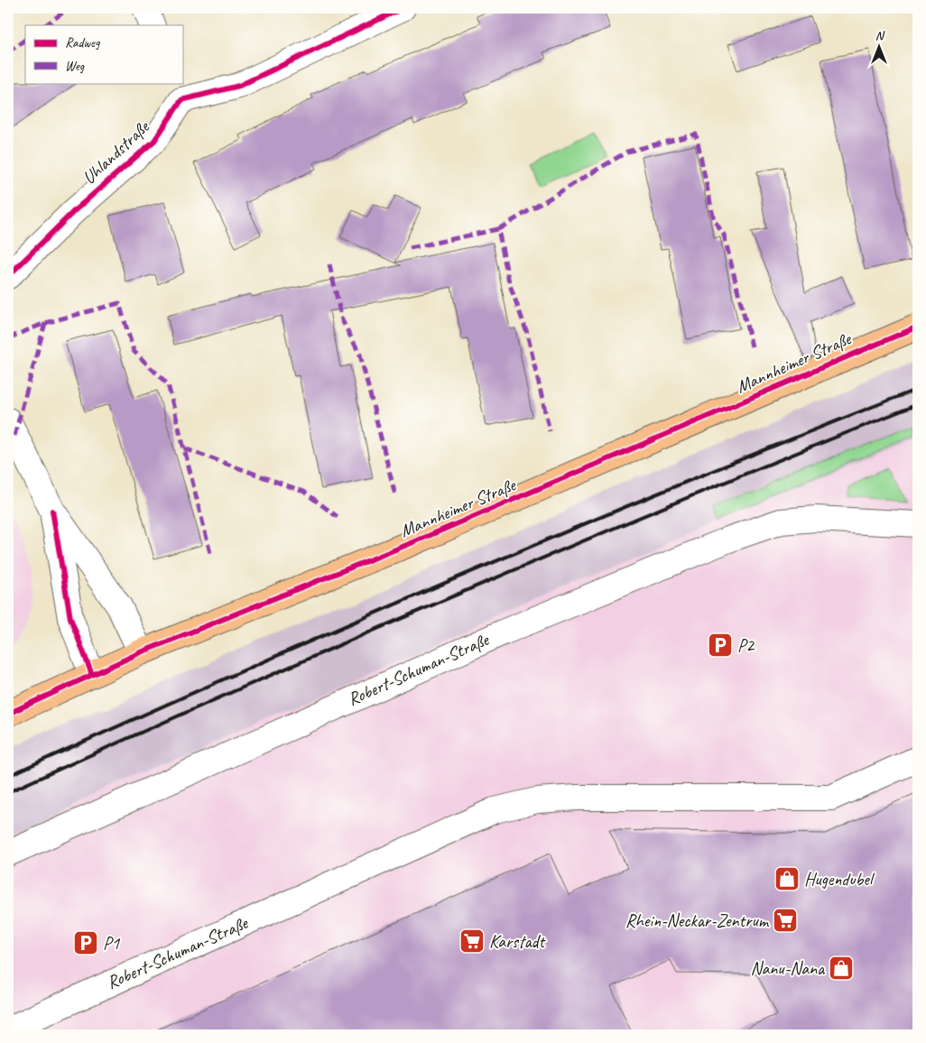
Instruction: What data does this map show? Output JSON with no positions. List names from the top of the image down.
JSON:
{
  "streets": {
    "main road": ["Mannheimer Straße"],
    "street": ["Uhlandstraße", "Robert-Schuman-Straße"]
  },
  "places": {
    "parking": ["P2", "P1"],
    "shop": ["Hugendubel", "Nanu-Nana"],
    "supermarket": ["Rhein-Neckar-Zentrum", "Karstadt"]
  },
  "legend": ["Radweg", "Weg"],
  "north": "top"
}
